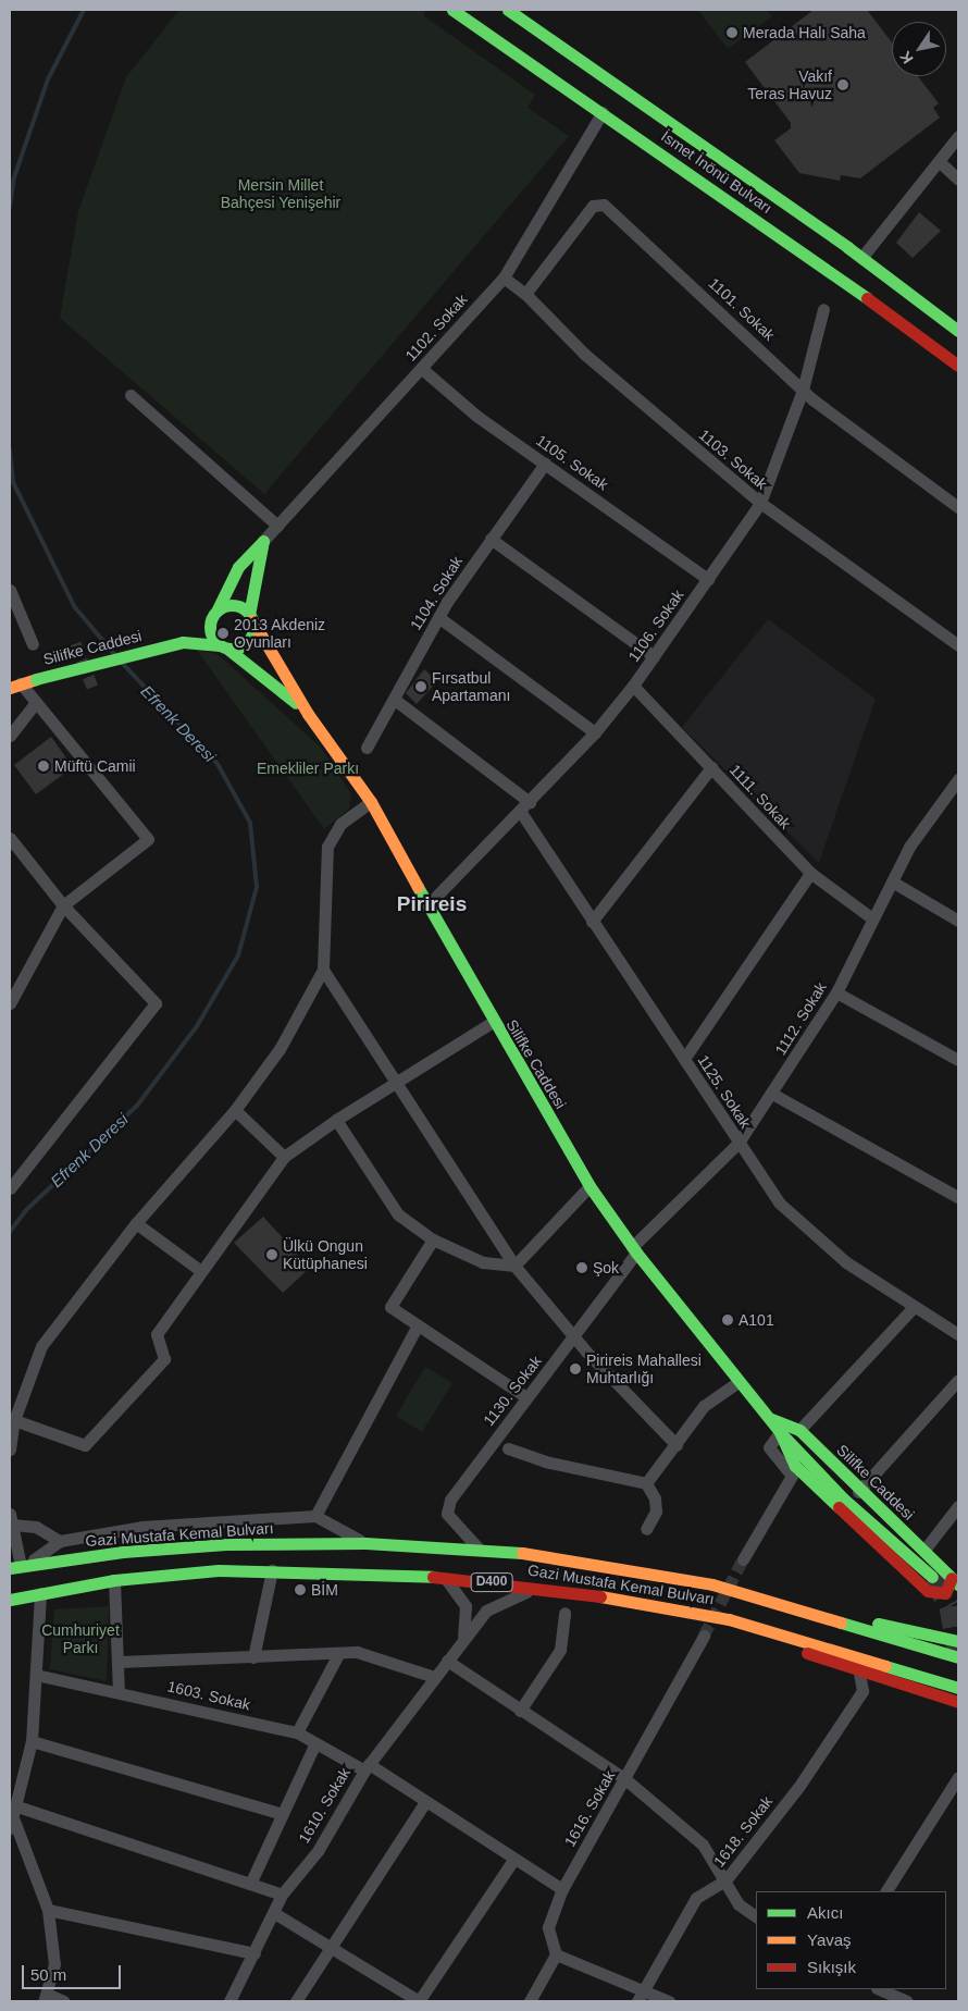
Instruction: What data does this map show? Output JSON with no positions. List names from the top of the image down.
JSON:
{
  "streets": {
    "main road": [
      "İsmet İnönü Bulvarı",
      "Silifke Caddesi",
      "Gazi Mustafa Kemal Bulvarı",
      "D400"
    ],
    "street": [
      "1101. Sokak",
      "1102. Sokak",
      "1103. Sokak",
      "1105. Sokak",
      "1104. Sokak",
      "1106. Sokak",
      "1111. Sokak",
      "1112. Sokak",
      "1125. Sokak",
      "1130. Sokak",
      "1603. Sokak",
      "1610. Sokak",
      "1616. Sokak",
      "1618. Sokak"
    ]
  },
  "crossings": [
    ["İsmet İnönü Bulvarı", "1102. Sokak"],
    ["1101. Sokak", "1103. Sokak"],
    ["1101. Sokak", "1106. Sokak"],
    ["1102. Sokak", "1103. Sokak"],
    ["1102. Sokak", "1105. Sokak"],
    ["1103. Sokak", "1106. Sokak"],
    ["1105. Sokak", "1104. Sokak"],
    ["1105. Sokak", "1106. Sokak"],
    ["1106. Sokak", "Silifke Caddesi"],
    ["1106. Sokak", "1111. Sokak"],
    ["1106. Sokak", "1125. Sokak"],
    ["Silifke Caddesi", "1112. Sokak"],
    ["Silifke Caddesi", "1130. Sokak"],
    ["1111. Sokak", "1112. Sokak"],
    ["1112. Sokak", "1125. Sokak"],
    ["1112. Sokak", "1130. Sokak"],
    ["1130. Sokak", "Gazi Mustafa Kemal Bulvarı"],
    ["Gazi Mustafa Kemal Bulvarı", "1610. Sokak"],
    ["1603. Sokak", "1610. Sokak"],
    ["1603. Sokak", "1616. Sokak"]
  ],
  "districts": ["Pirireis"],
  "water": ["Efrenk Deresi"],
  "parks": ["Mersin Millet Bahçesi Yenişehir", "Emekliler Parkı", "Cumhuriyet Parkı"],
  "places": [
    "Merada Halı Saha",
    "Vakıf Teras Havuz",
    "2013 Akdeniz Oyunları",
    "Fırsatbul Apartamanı",
    "Müftü Camii",
    "Ülkü Ongun Kütüphanesi",
    "Şok",
    "A101",
    "Pirireis Mahallesi Muhtarlığı",
    "BİM"
  ],
  "legend": ["Akıcı", "Yavaş", "Sıkışık"],
  "scale_bar": "50 m",
  "north": "bottom left"
}
